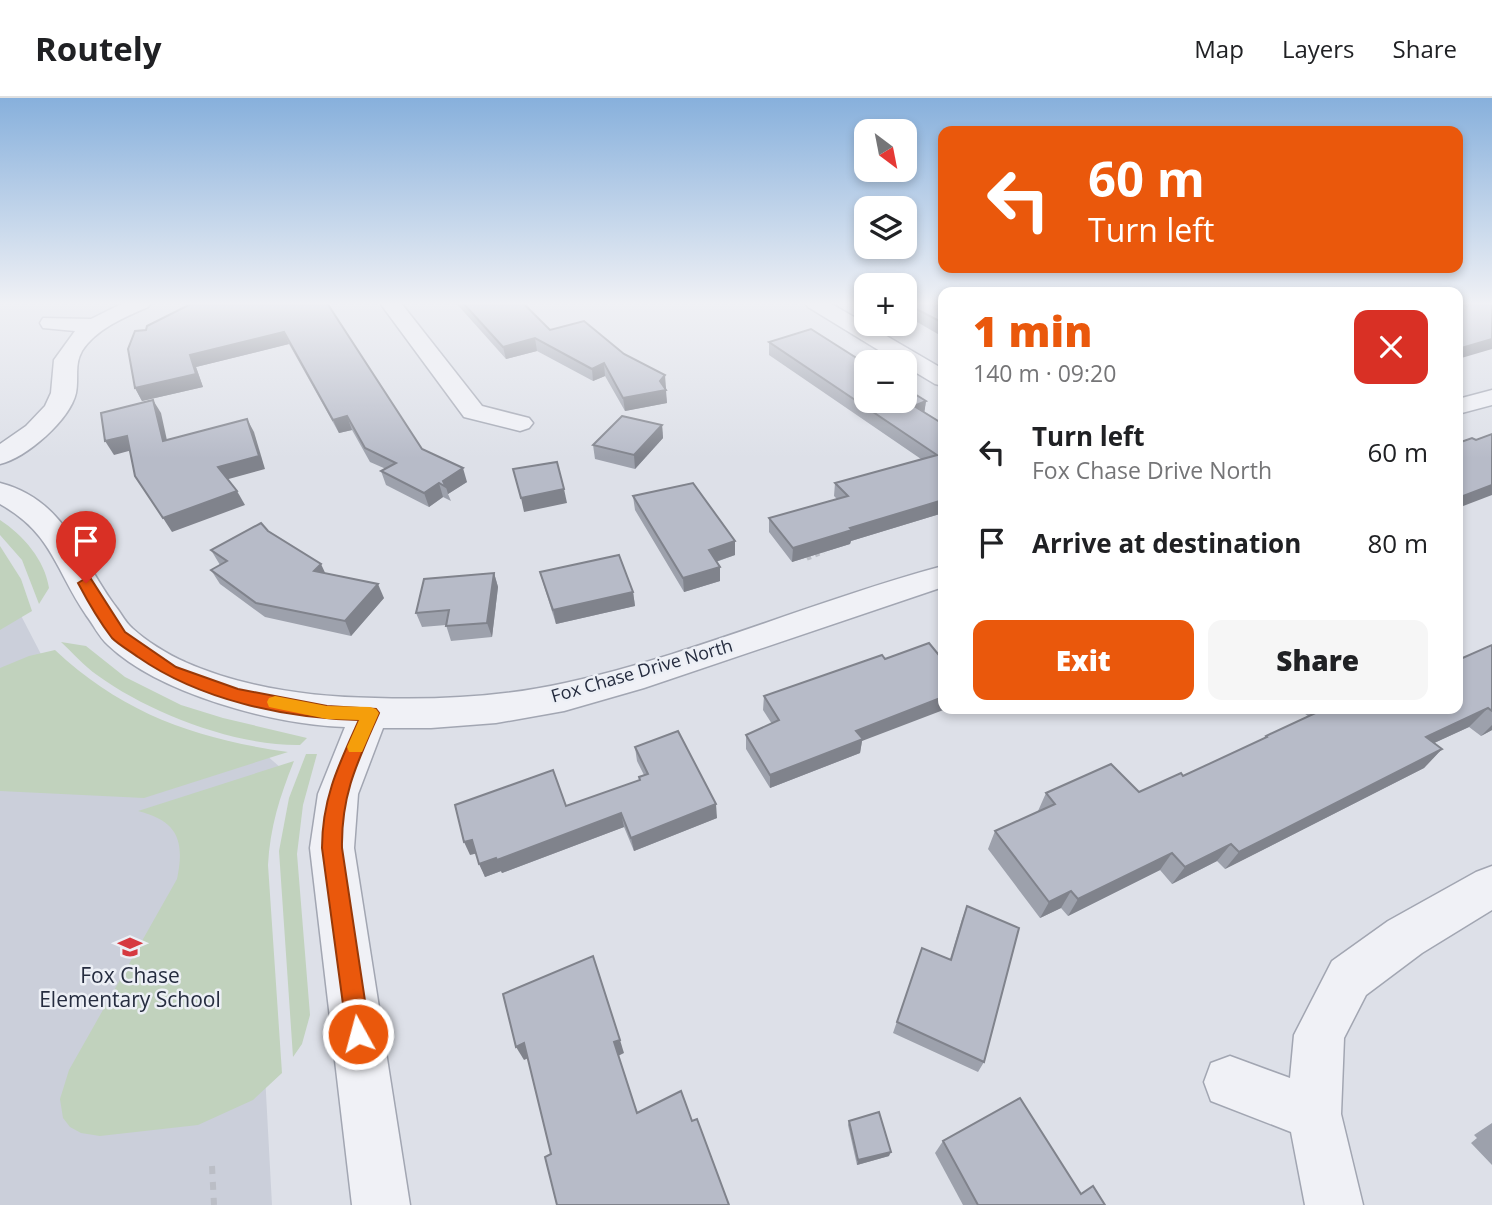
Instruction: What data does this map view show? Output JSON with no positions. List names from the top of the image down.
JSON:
{
  "streets": {
    "street": ["Fox Chase Drive North"]
  },
  "places": {
    "school or university": ["Fox Chase Elementary School"]
  },
  "north": "bottom right",
  "page": {
    "header": "Routely",
    "nav": ["Map", "Layers", "Share"],
    "map_buttons": ["+", "−"],
    "turn": ["60 m", "Turn left"],
    "heading": ["1 min", "140 m · 09:20"],
    "list": [
      {
        "name": "Turn left",
        "note": "Fox Chase Drive North",
        "value": "60 m"
      },
      {
        "name": "Arrive at destination",
        "value": "80 m"
      }
    ],
    "buttons": ["Exit", "Share"]
  }
}
